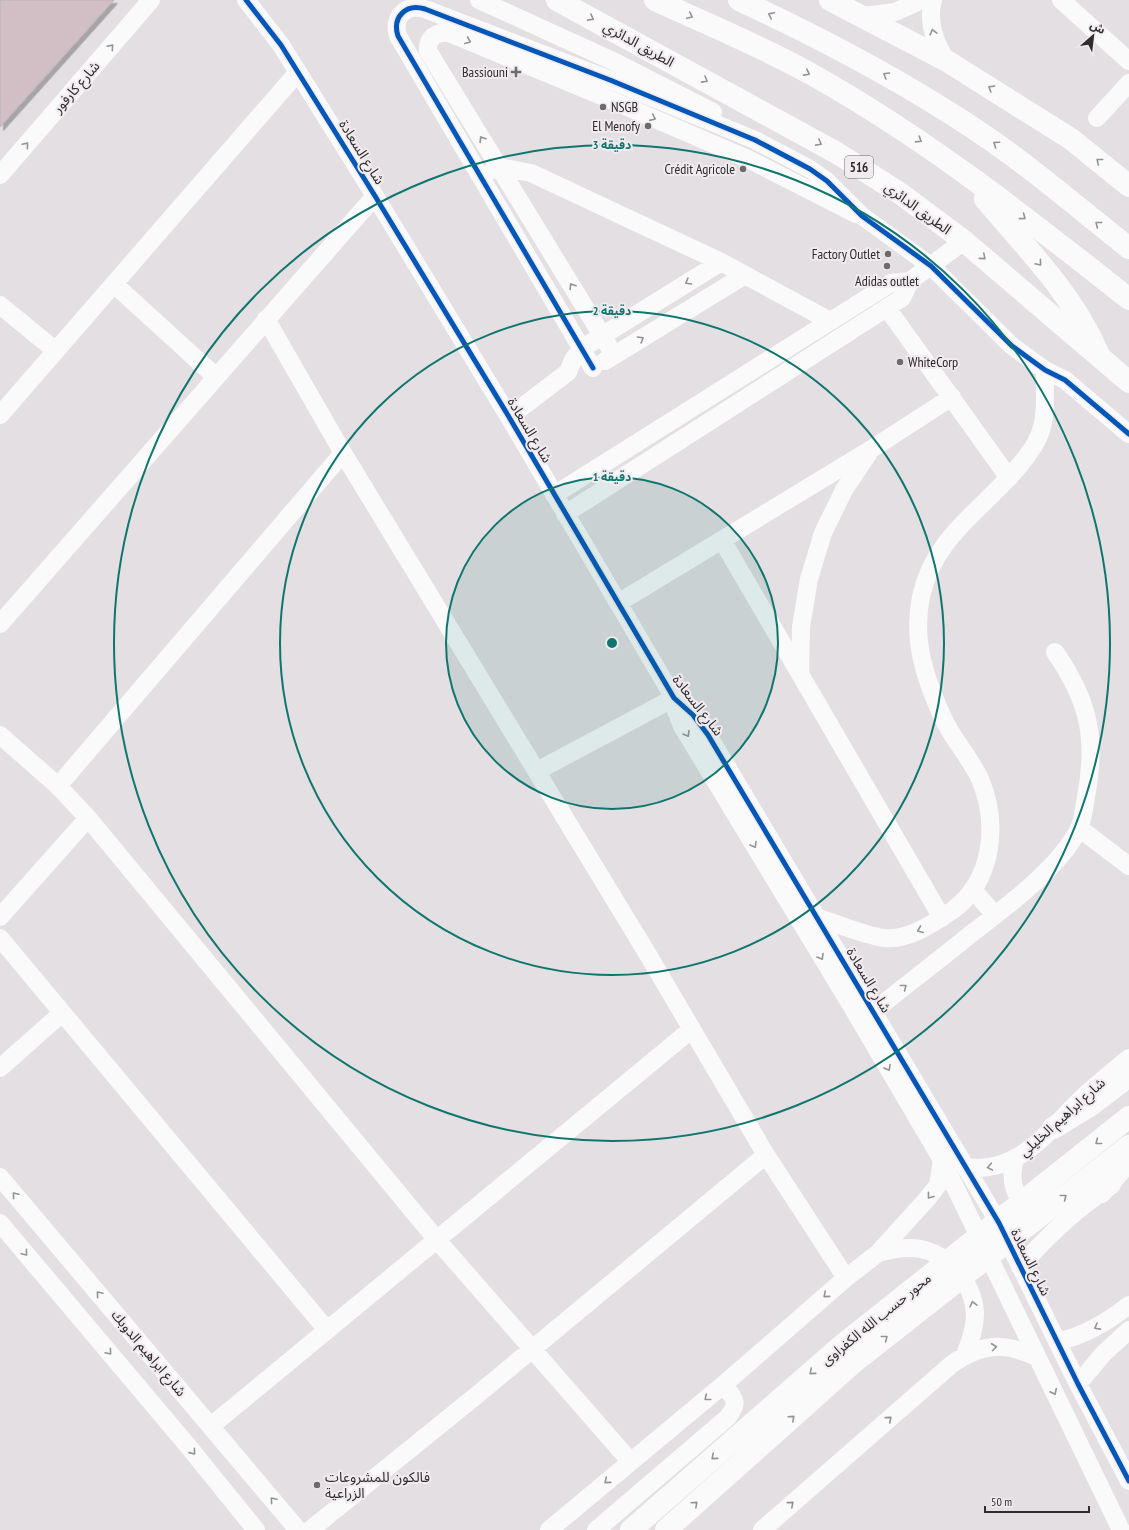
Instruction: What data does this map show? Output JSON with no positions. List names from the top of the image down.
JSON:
{
  "streets": {
    "main road": ["الطريق الدائري", "516", "محور حسب الله الكفراوى"],
    "street": [
      "شارع كارفور",
      "شارع السعادة",
      "شارع ابراهيم الخليلي",
      "شارع ابراهيم الدوبك"
    ]
  },
  "crossings": [
    ["الطريق الدائري", "516"],
    ["شارع السعادة", "شارع ابراهيم الخليلي"]
  ],
  "places": {
    "health": ["Bassiouni"],
    "other": [
      "NSGB",
      "El Menofy",
      "Crédit Agricole",
      "Factory Outlet",
      "Adidas outlet",
      "WhiteCorp",
      "فالكون للمشروعات الزراعية"
    ]
  },
  "scale_bar": "50 m",
  "north": "top right",
  "rings": ["3 دقيقة", "2 دقيقة", "1 دقيقة"]
}
